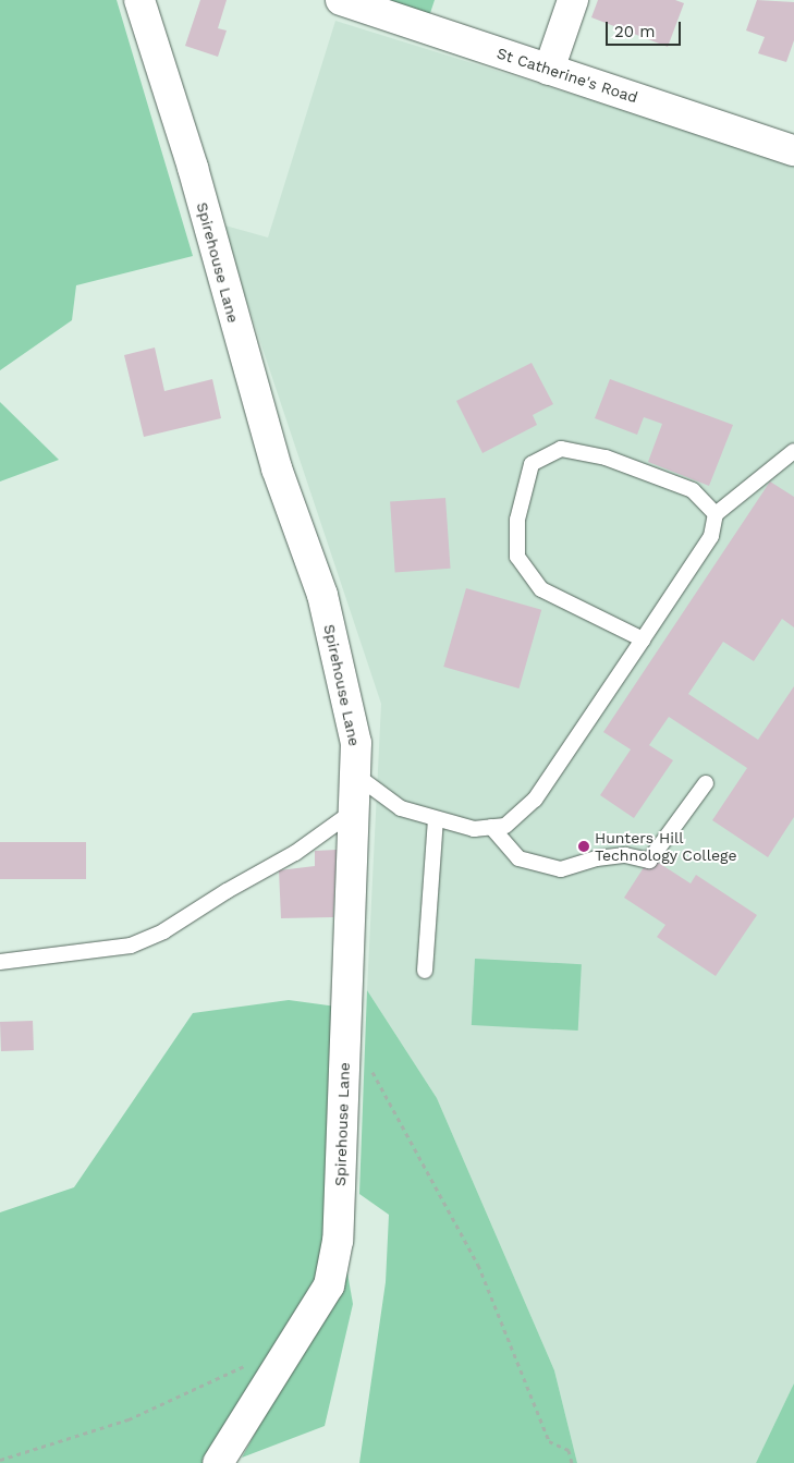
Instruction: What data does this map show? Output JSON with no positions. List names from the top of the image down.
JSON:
{
  "streets": {
    "street": ["St Catherine's Road", "Spirehouse Lane"]
  },
  "places": ["Hunters Hill Technology College"],
  "scale_bar": "20 m"
}
